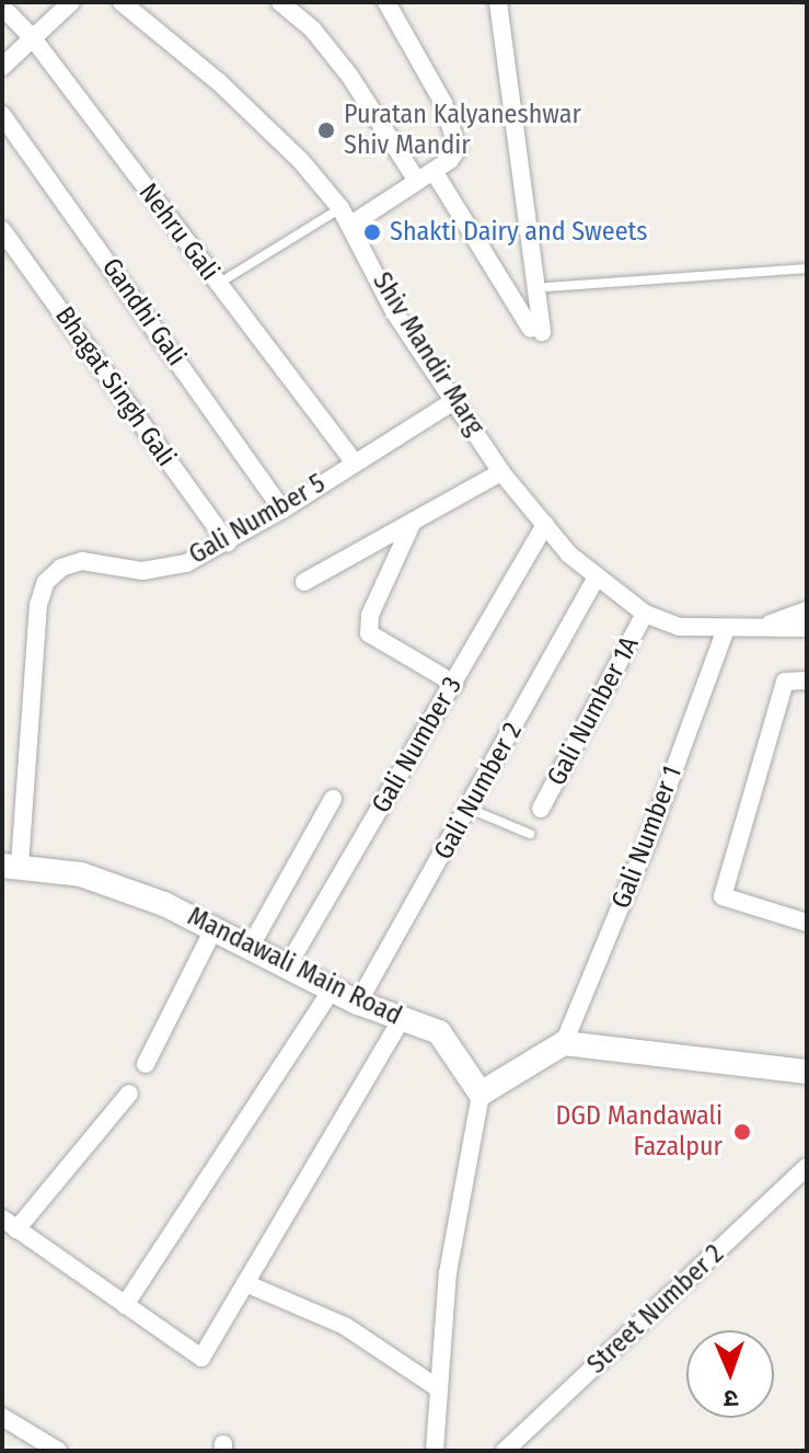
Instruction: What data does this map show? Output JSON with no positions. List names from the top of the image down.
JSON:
{
  "streets": {
    "street": [
      "Nehru Gali",
      "Gandhi Gali",
      "Shiv Mandir Marg",
      "Bhagat Singh Gali",
      "Gali Number 5",
      "Gali Number 1A",
      "Gali Number 3",
      "Gali Number 2",
      "Gali Number 1",
      "Mandawali Main Road",
      "Street Number 2"
    ]
  },
  "crossings": [
    ["Nehru Gali", "Gali Number 5"],
    ["Gandhi Gali", "Gali Number 5"],
    ["Shiv Mandir Marg", "Gali Number 5"],
    ["Shiv Mandir Marg", "Gali Number 1A"],
    ["Shiv Mandir Marg", "Gali Number 3"],
    ["Shiv Mandir Marg", "Gali Number 2"],
    ["Shiv Mandir Marg", "Gali Number 1"],
    ["Bhagat Singh Gali", "Gali Number 5"],
    ["Gali Number 5", "Mandawali Main Road"],
    ["Gali Number 3", "Mandawali Main Road"],
    ["Gali Number 2", "Mandawali Main Road"]
  ],
  "places": ["Puratan Kalyaneshwar Shiv Mandir", "Shakti Dairy and Sweets", "DGD Mandawali Fazalpur"],
  "north": "bottom"
}
